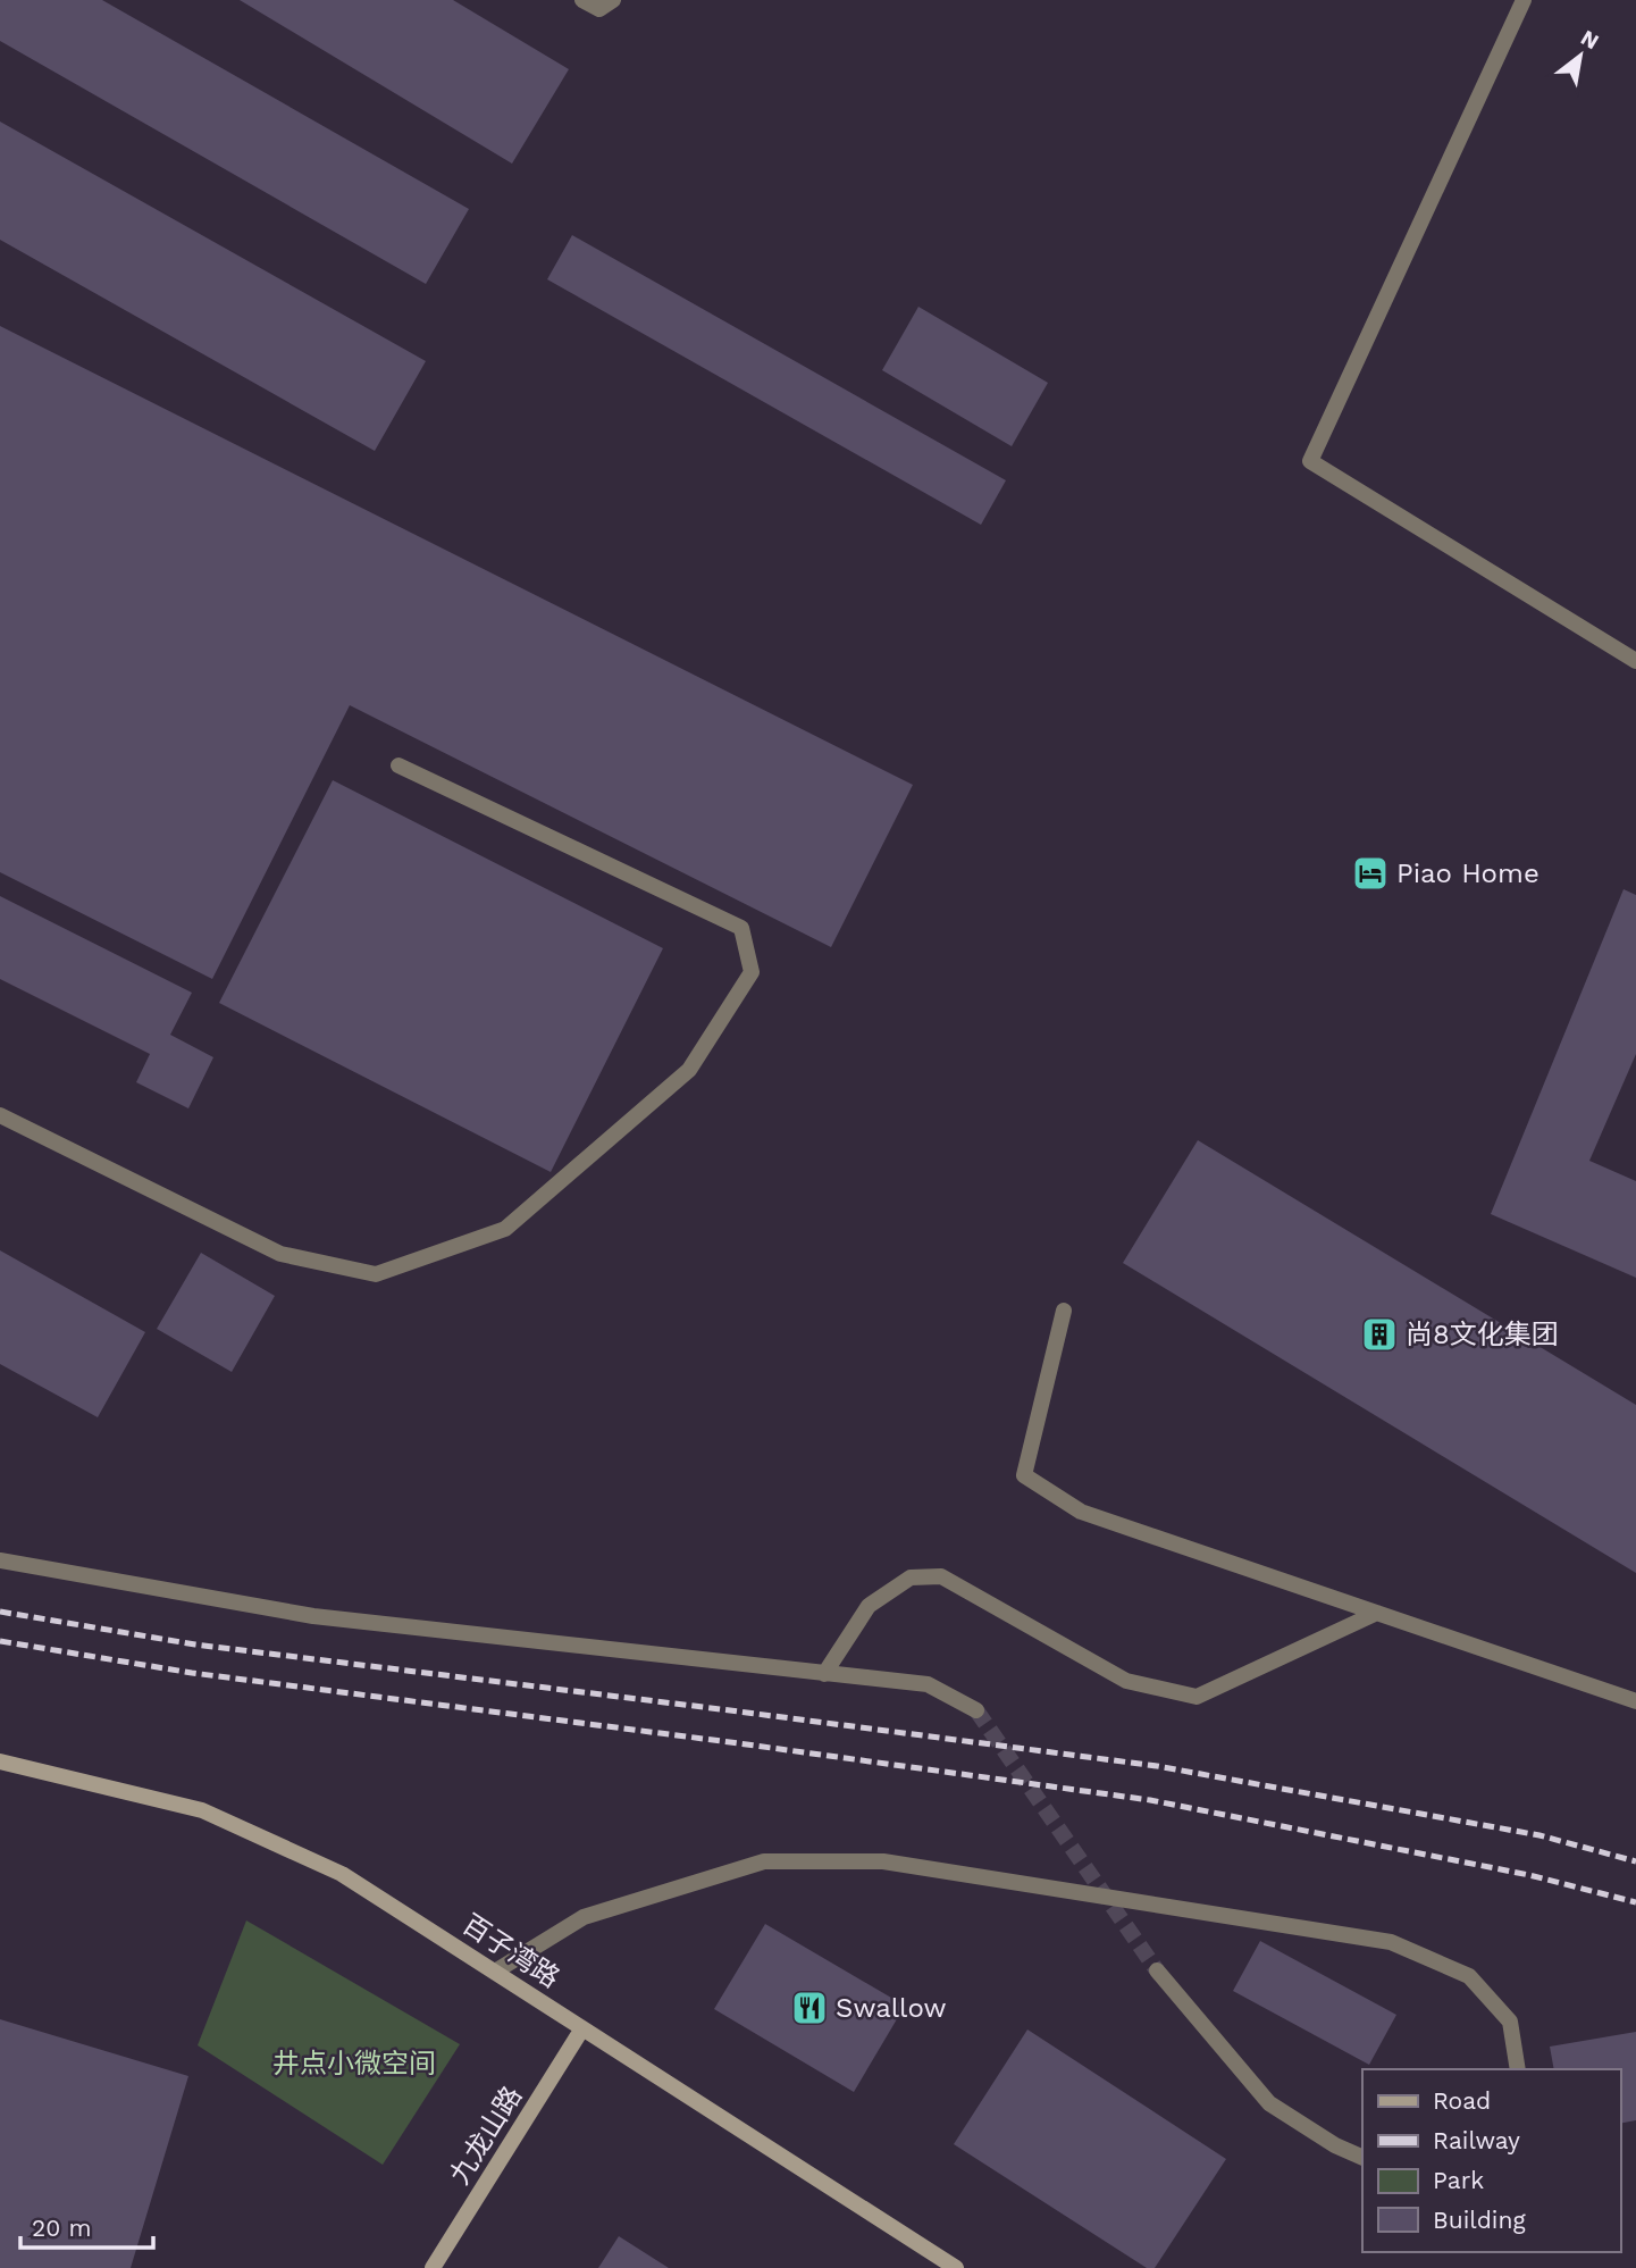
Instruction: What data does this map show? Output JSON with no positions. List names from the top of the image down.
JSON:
{
  "streets": {
    "street": ["百子湾路", "九龙山路"]
  },
  "crossings": [
    ["百子湾路", "九龙山路"]
  ],
  "parks": ["井点小微空间"],
  "places": {
    "hotel": ["Piao Home"],
    "building": ["尚8文化集团"],
    "restaurant": ["Swallow"]
  },
  "legend": [
    "Road",
    "Railway",
    "Park",
    "Building"
  ],
  "scale_bar": "20 m",
  "north": "top right"
}
